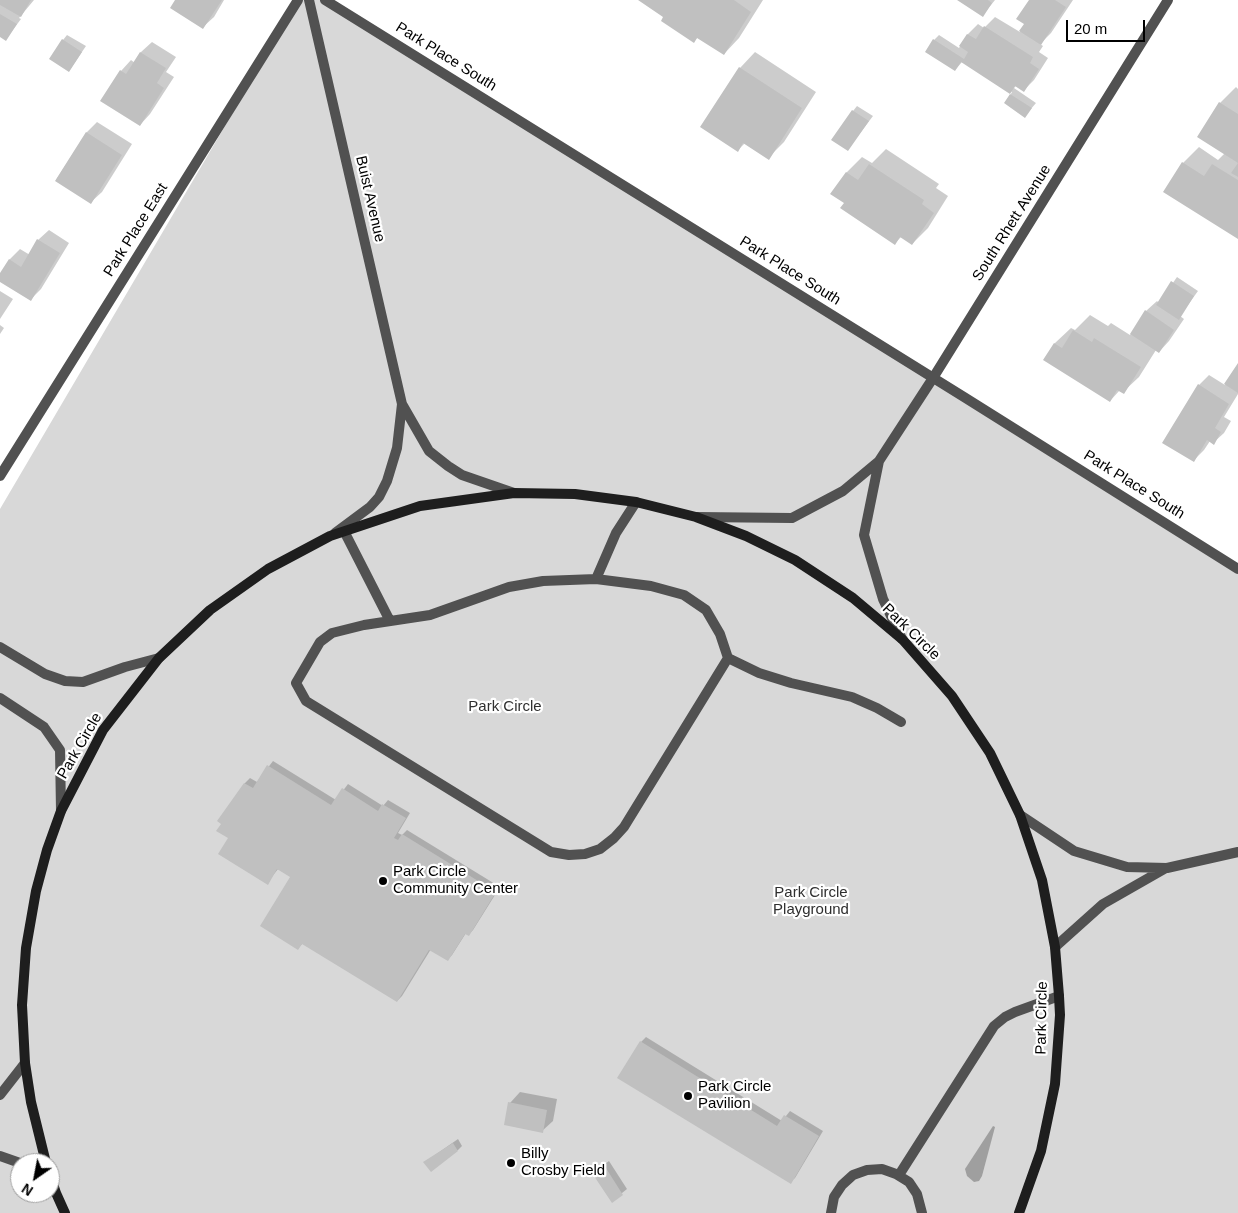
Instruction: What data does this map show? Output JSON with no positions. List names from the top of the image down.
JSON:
{
  "streets": {
    "main road": ["Park Circle"],
    "street": [
      "Park Place South",
      "Buist Avenue",
      "South Rhett Avenue",
      "Park Place East"
    ]
  },
  "crossings": [
    ["Park Place South", "South Rhett Avenue"],
    ["Buist Avenue", "Park Circle"],
    ["South Rhett Avenue", "Park Circle"]
  ],
  "parks": ["Park Circle", "Park Circle Playground"],
  "places": ["Park Circle Community Center", "Park Circle Pavilion", "Billy Crosby Field"],
  "scale_bar": "20 m",
  "north": "bottom left"
}
